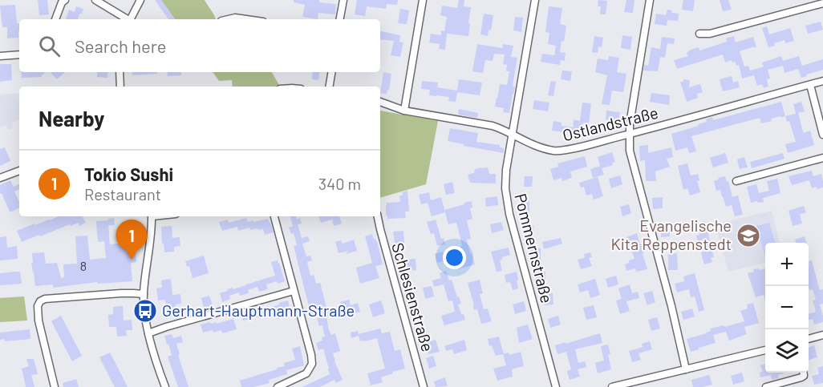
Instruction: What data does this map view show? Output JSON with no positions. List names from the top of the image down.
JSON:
{
  "streets": {
    "street": ["Ostlandstraße", "Pommernstraße", "Schlesienstraße"]
  },
  "crossings": [
    ["Ostlandstraße", "Pommernstraße"]
  ],
  "places": {
    "school or university": ["Evangelische Kita Reppenstedt"],
    "bus stop": ["Gerhart-Hauptmann-Straße"]
  },
  "house_numbers": ["8"],
  "page": {
    "search": "Search here",
    "heading": "Nearby",
    "list": [
      {
        "mark": "1",
        "name": "Tokio Sushi",
        "note": "Restaurant",
        "value": "340 m"
      }
    ],
    "pins": "1",
    "map_buttons": ["+", "−"]
  }
}
